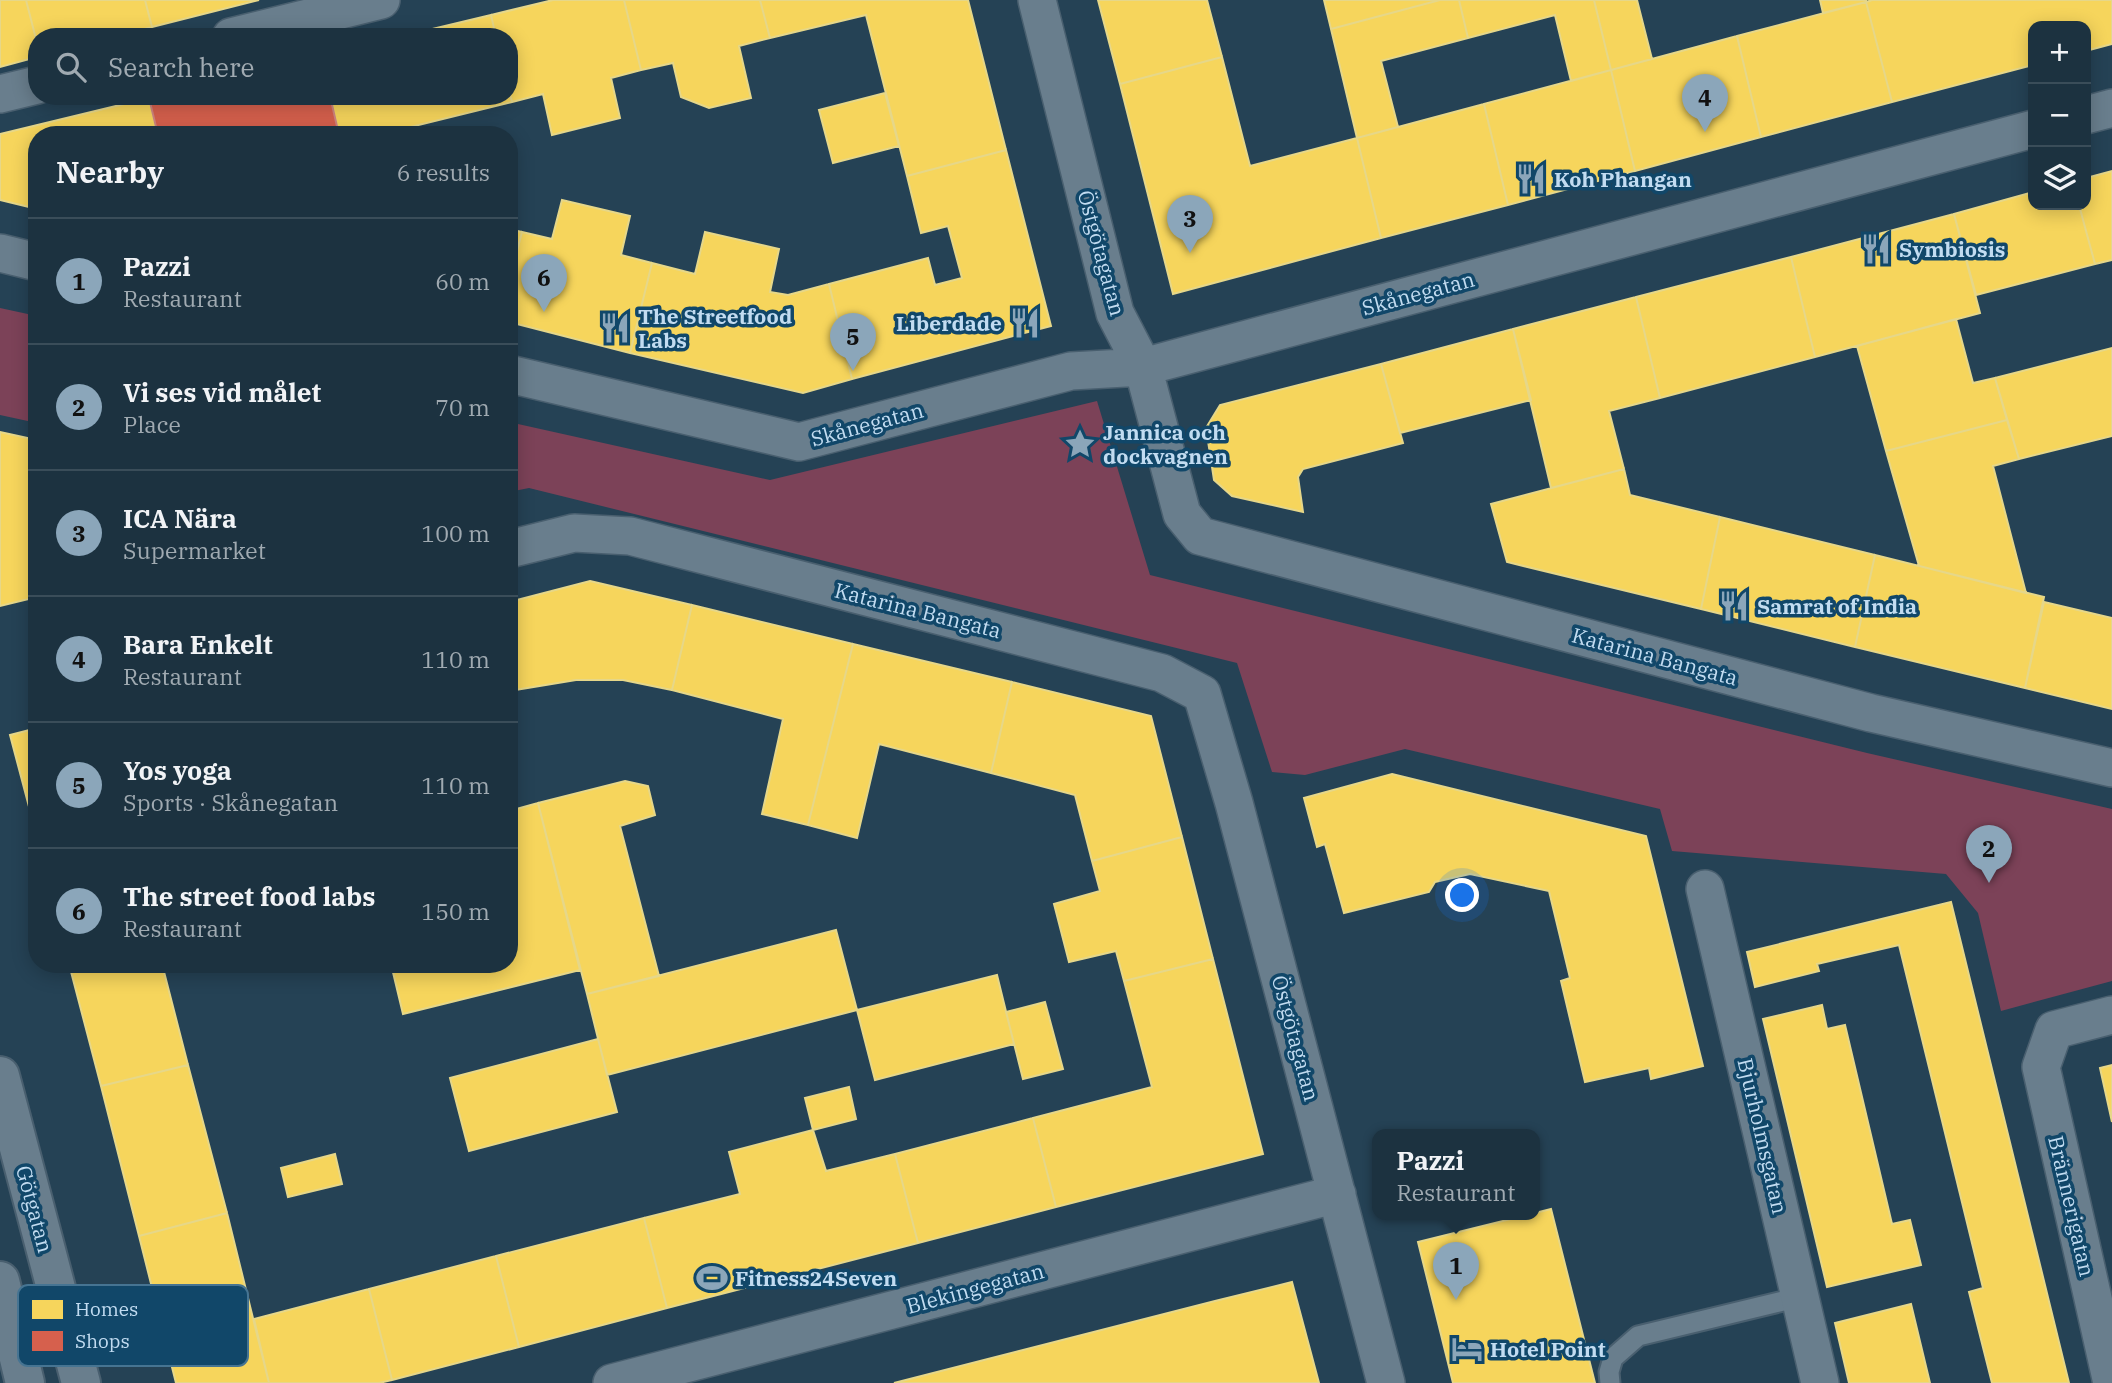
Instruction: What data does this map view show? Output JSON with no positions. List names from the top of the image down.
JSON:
{
  "streets": {
    "street": [
      "Östgötagatan",
      "Skånegatan",
      "Katarina Bangata",
      "Bjurholmsgatan",
      "Brännerigatan",
      "Götgatan",
      "Blekingegatan"
    ]
  },
  "crossings": [
    ["Östgötagatan", "Skånegatan"],
    ["Östgötagatan", "Katarina Bangata"],
    ["Östgötagatan", "Blekingegatan"]
  ],
  "places": {
    "restaurant": [
      "Koh Phangan",
      "Symbiosis",
      "Liberdade",
      "The Streetfood Labs",
      "Samrat of India"
    ],
    "place": ["Jannica och dockvagnen"],
    "sports": ["Fitness24Seven"],
    "hotel": ["Hotel Point"]
  },
  "legend": ["Homes", "Shops"],
  "page": {
    "map_buttons": ["+", "−"],
    "search": "Search here",
    "pins": [
      "4",
      "3",
      "6",
      "5",
      "2",
      "1"
    ],
    "heading": ["Nearby", "6 results"],
    "list": [
      {
        "mark": "1",
        "name": "Pazzi",
        "note": "Restaurant",
        "value": "60 m"
      },
      {
        "mark": "2",
        "name": "Vi ses vid målet",
        "note": "Place",
        "value": "70 m"
      },
      {
        "mark": "3",
        "name": "ICA Nära",
        "note": "Supermarket",
        "value": "100 m"
      },
      {
        "mark": "4",
        "name": "Bara Enkelt",
        "note": "Restaurant",
        "value": "110 m"
      },
      {
        "mark": "5",
        "name": "Yos yoga",
        "note": "Sports · Skånegatan",
        "value": "110 m"
      },
      {
        "mark": "6",
        "name": "The street food labs",
        "note": "Restaurant",
        "value": "150 m"
      }
    ],
    "popup": ["Pazzi", "Restaurant"]
  }
}
